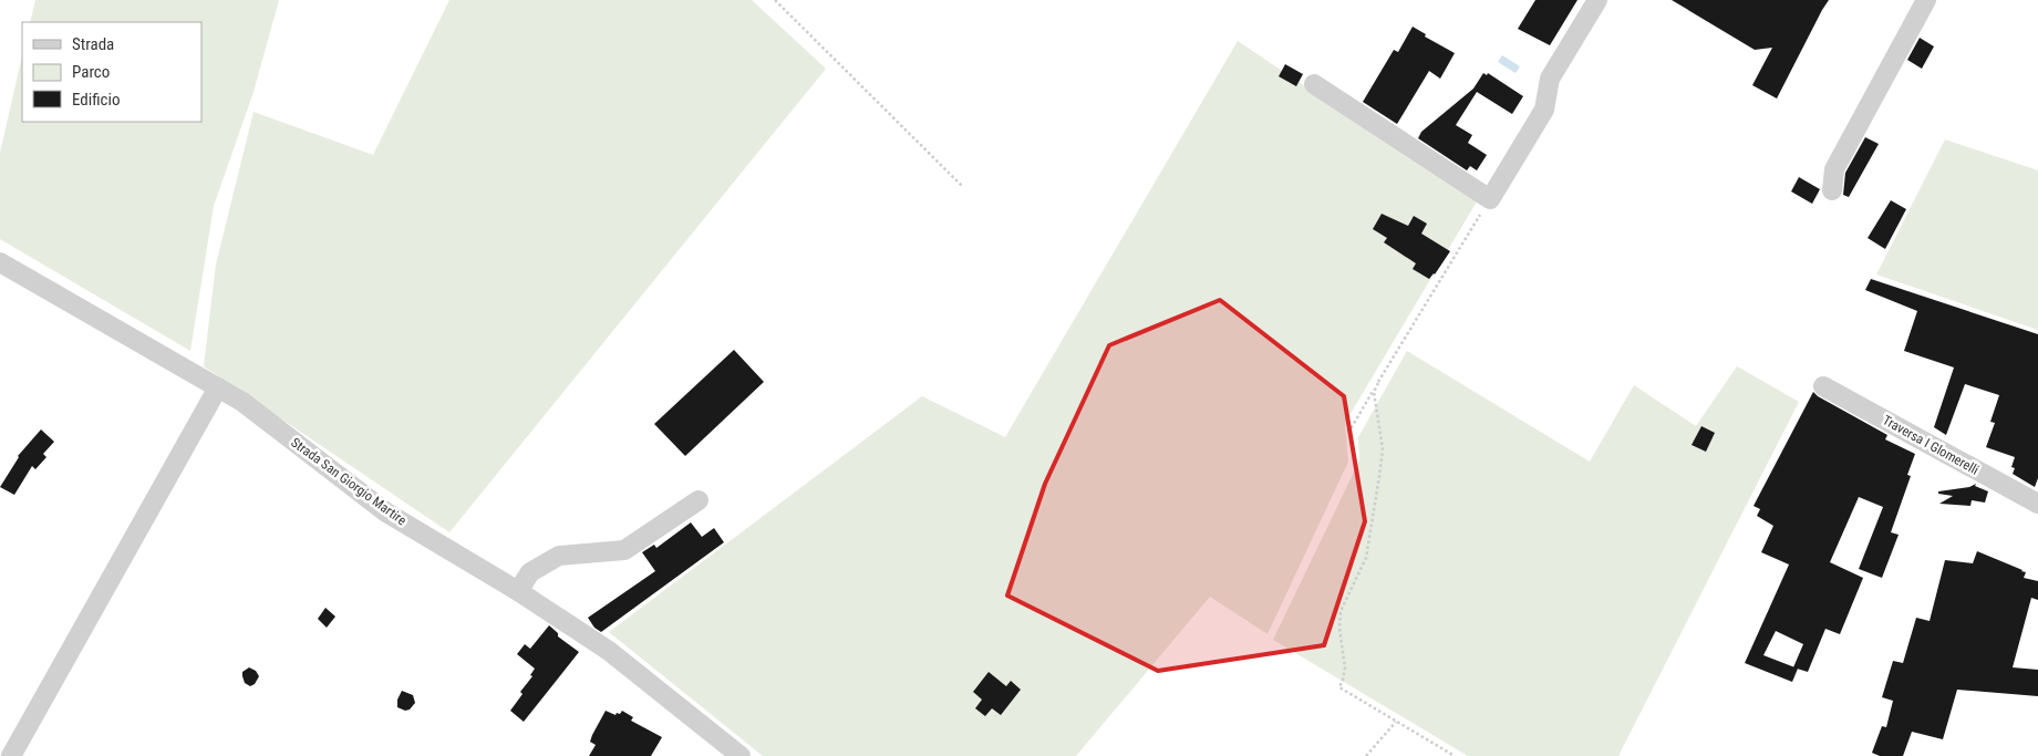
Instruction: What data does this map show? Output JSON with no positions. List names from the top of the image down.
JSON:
{
  "streets": {
    "street": ["Traversa I Glomerelli", "Strada San Giorgio Martire"]
  },
  "legend": ["Strada", "Parco", "Edificio"]
}
